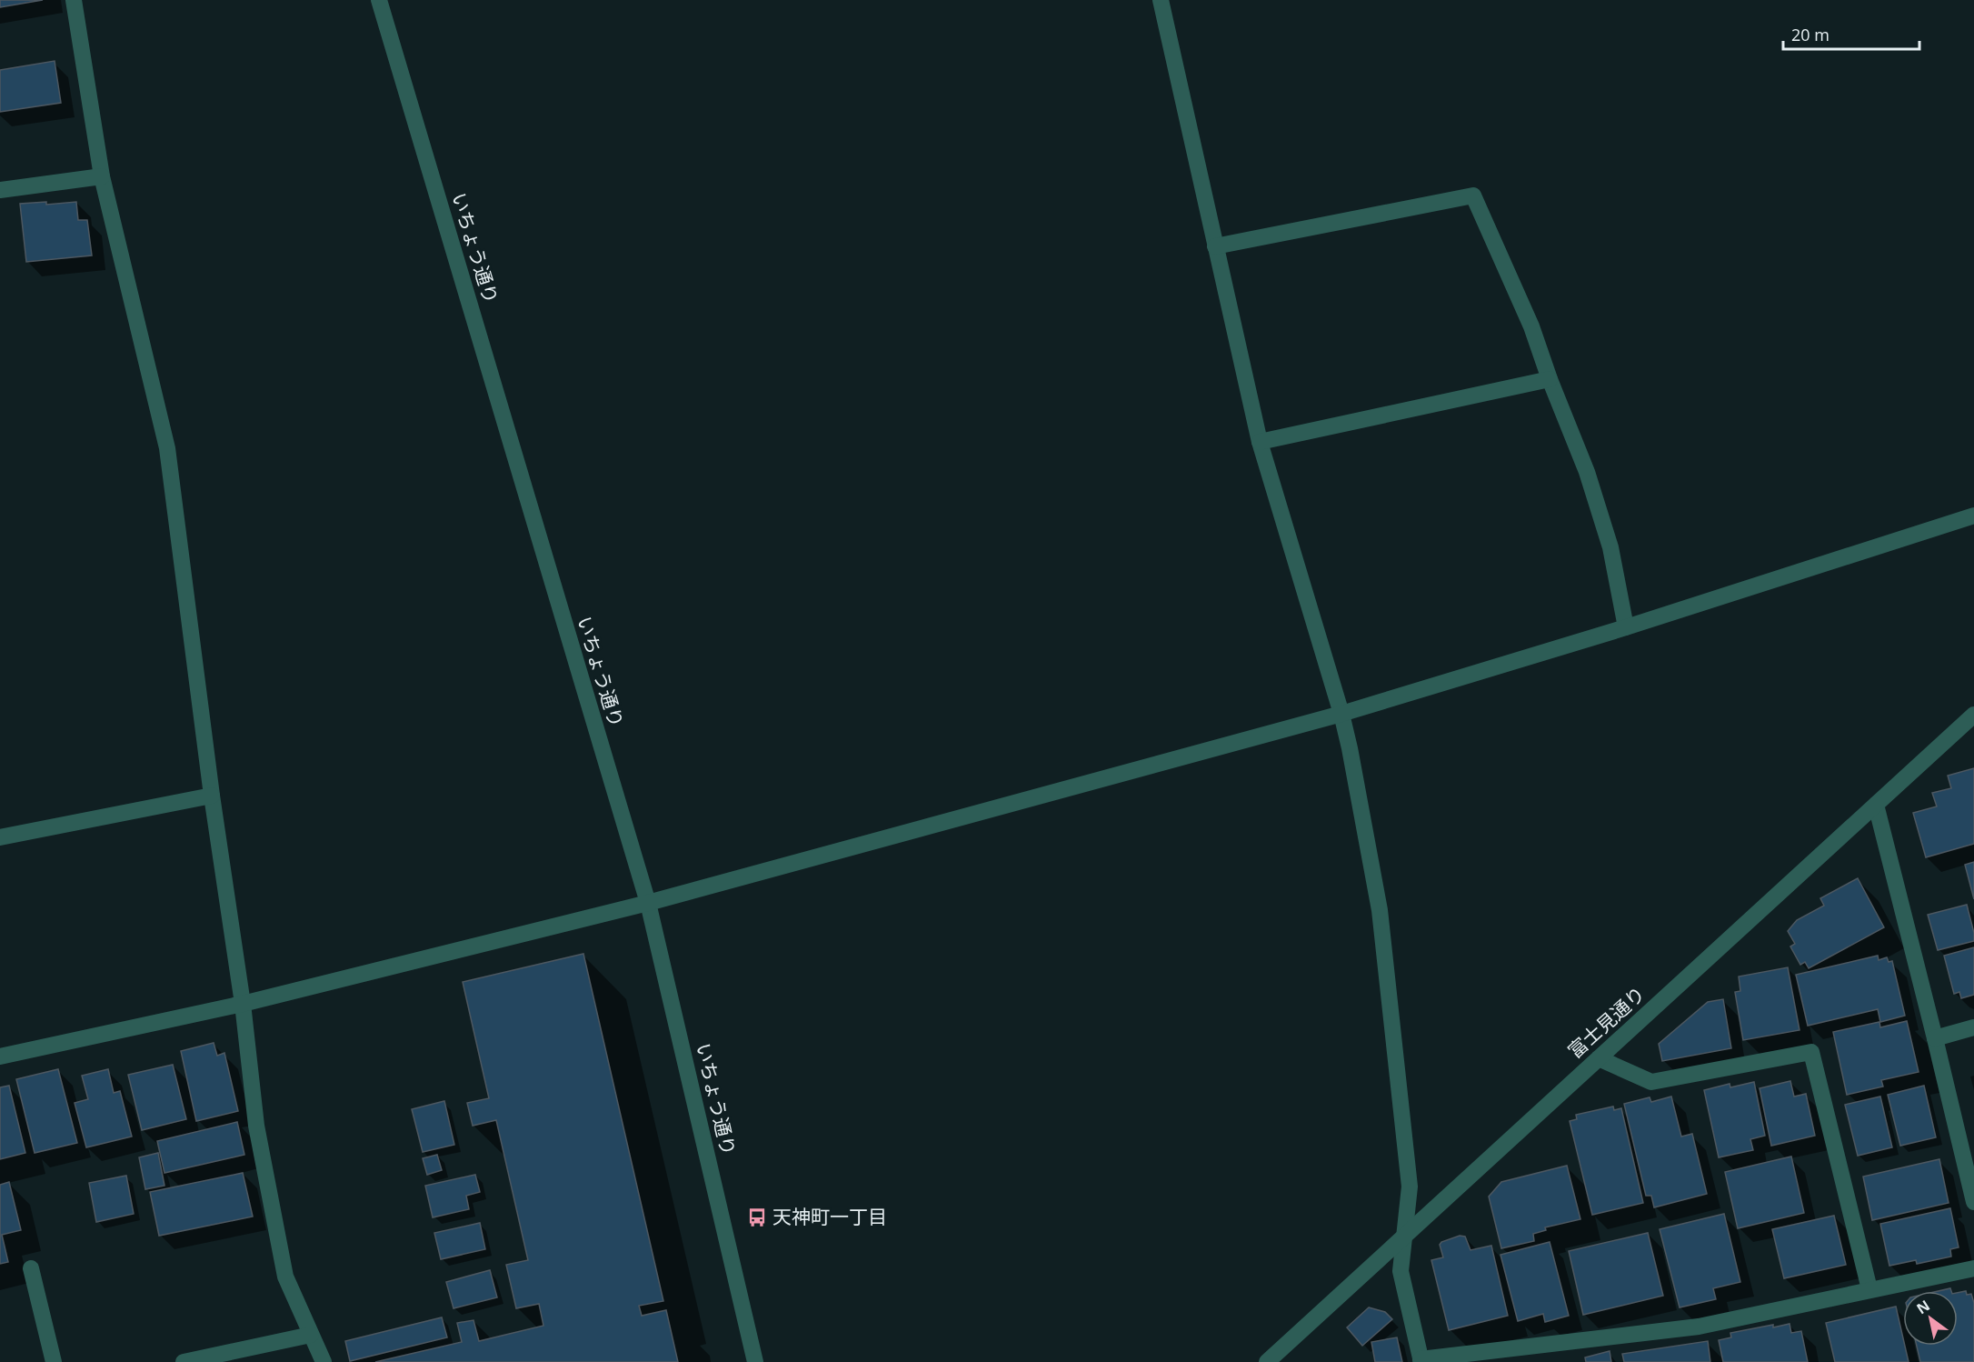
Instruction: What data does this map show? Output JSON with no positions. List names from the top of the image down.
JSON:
{
  "streets": {
    "street": ["いちょう通り", "富士見通り"]
  },
  "places": {
    "bus stop": ["天神町一丁目"]
  },
  "scale_bar": "20 m",
  "north": "top left"
}
